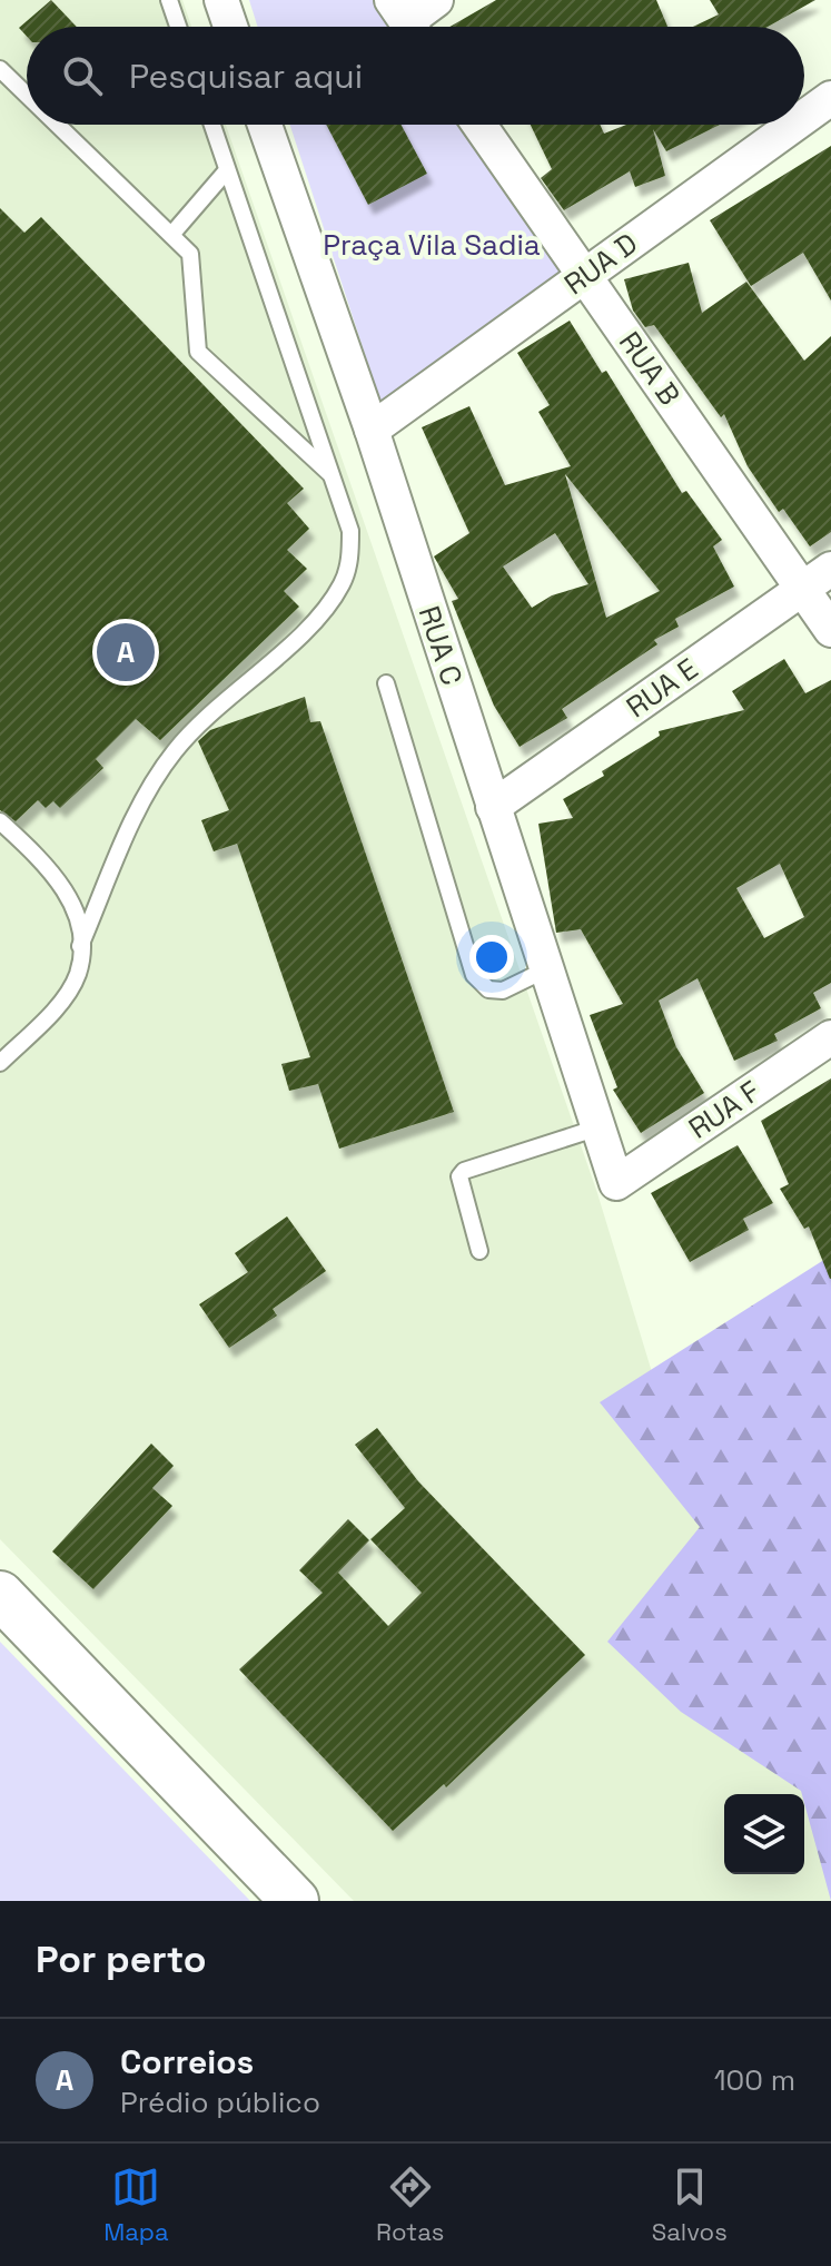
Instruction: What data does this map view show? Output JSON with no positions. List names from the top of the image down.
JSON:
{
  "streets": {
    "street": [
      "RUA D",
      "RUA B",
      "RUA C",
      "RUA E",
      "RUA F"
    ]
  },
  "crossings": [
    ["RUA D", "RUA B"],
    ["RUA D", "RUA C"],
    ["RUA B", "RUA E"],
    ["RUA C", "RUA E"],
    ["RUA C", "RUA F"]
  ],
  "parks": ["Praça Vila Sadia"],
  "page": {
    "search": "Pesquisar aqui",
    "pins": "A",
    "heading": "Por perto",
    "list": [
      {
        "mark": "A",
        "name": "Correios",
        "note": "Prédio público",
        "value": "100 m"
      }
    ],
    "nav": ["Mapa", "Rotas", "Salvos"]
  }
}
